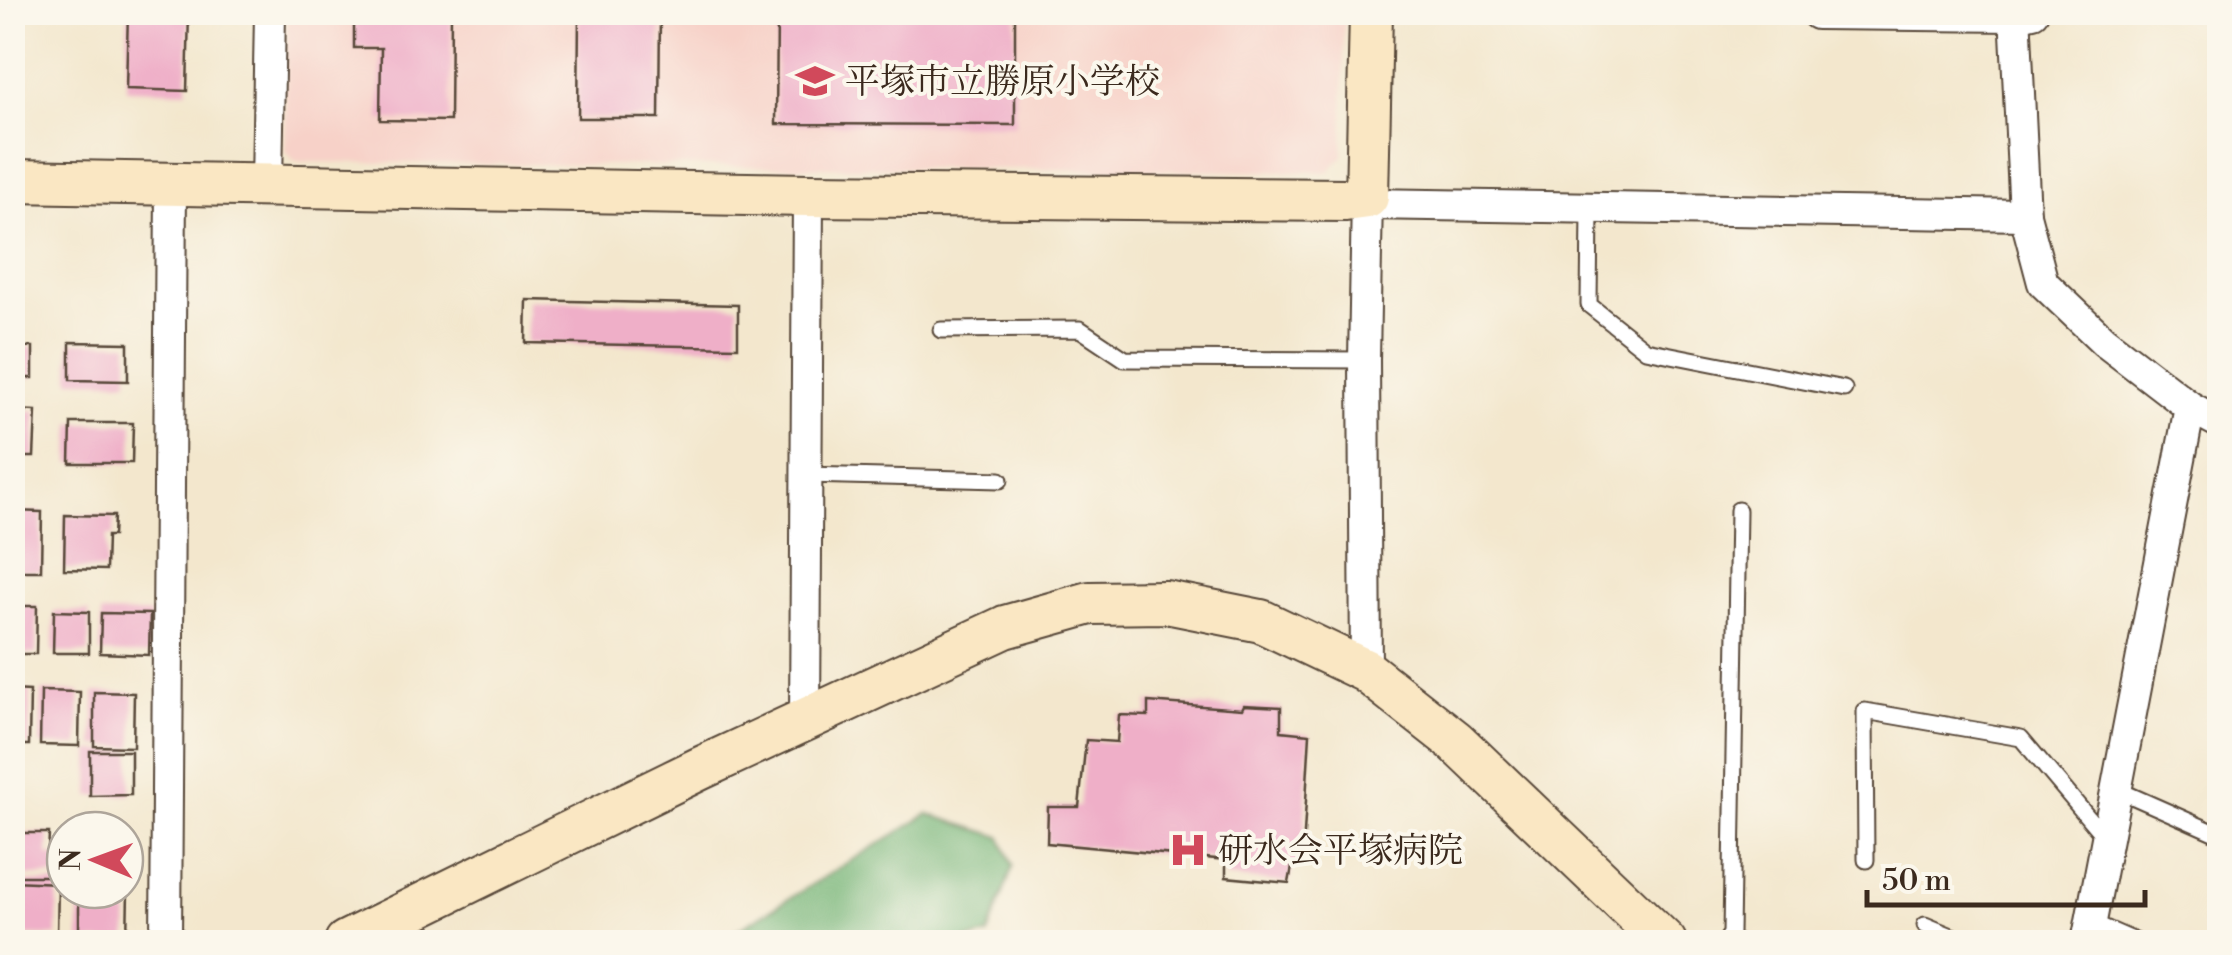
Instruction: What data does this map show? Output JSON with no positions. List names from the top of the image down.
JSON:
{
  "places": {
    "school or university": ["平塚市立勝原小学校"],
    "hospital": ["研水会平塚病院"]
  },
  "scale_bar": "50 m",
  "north": "left"
}
